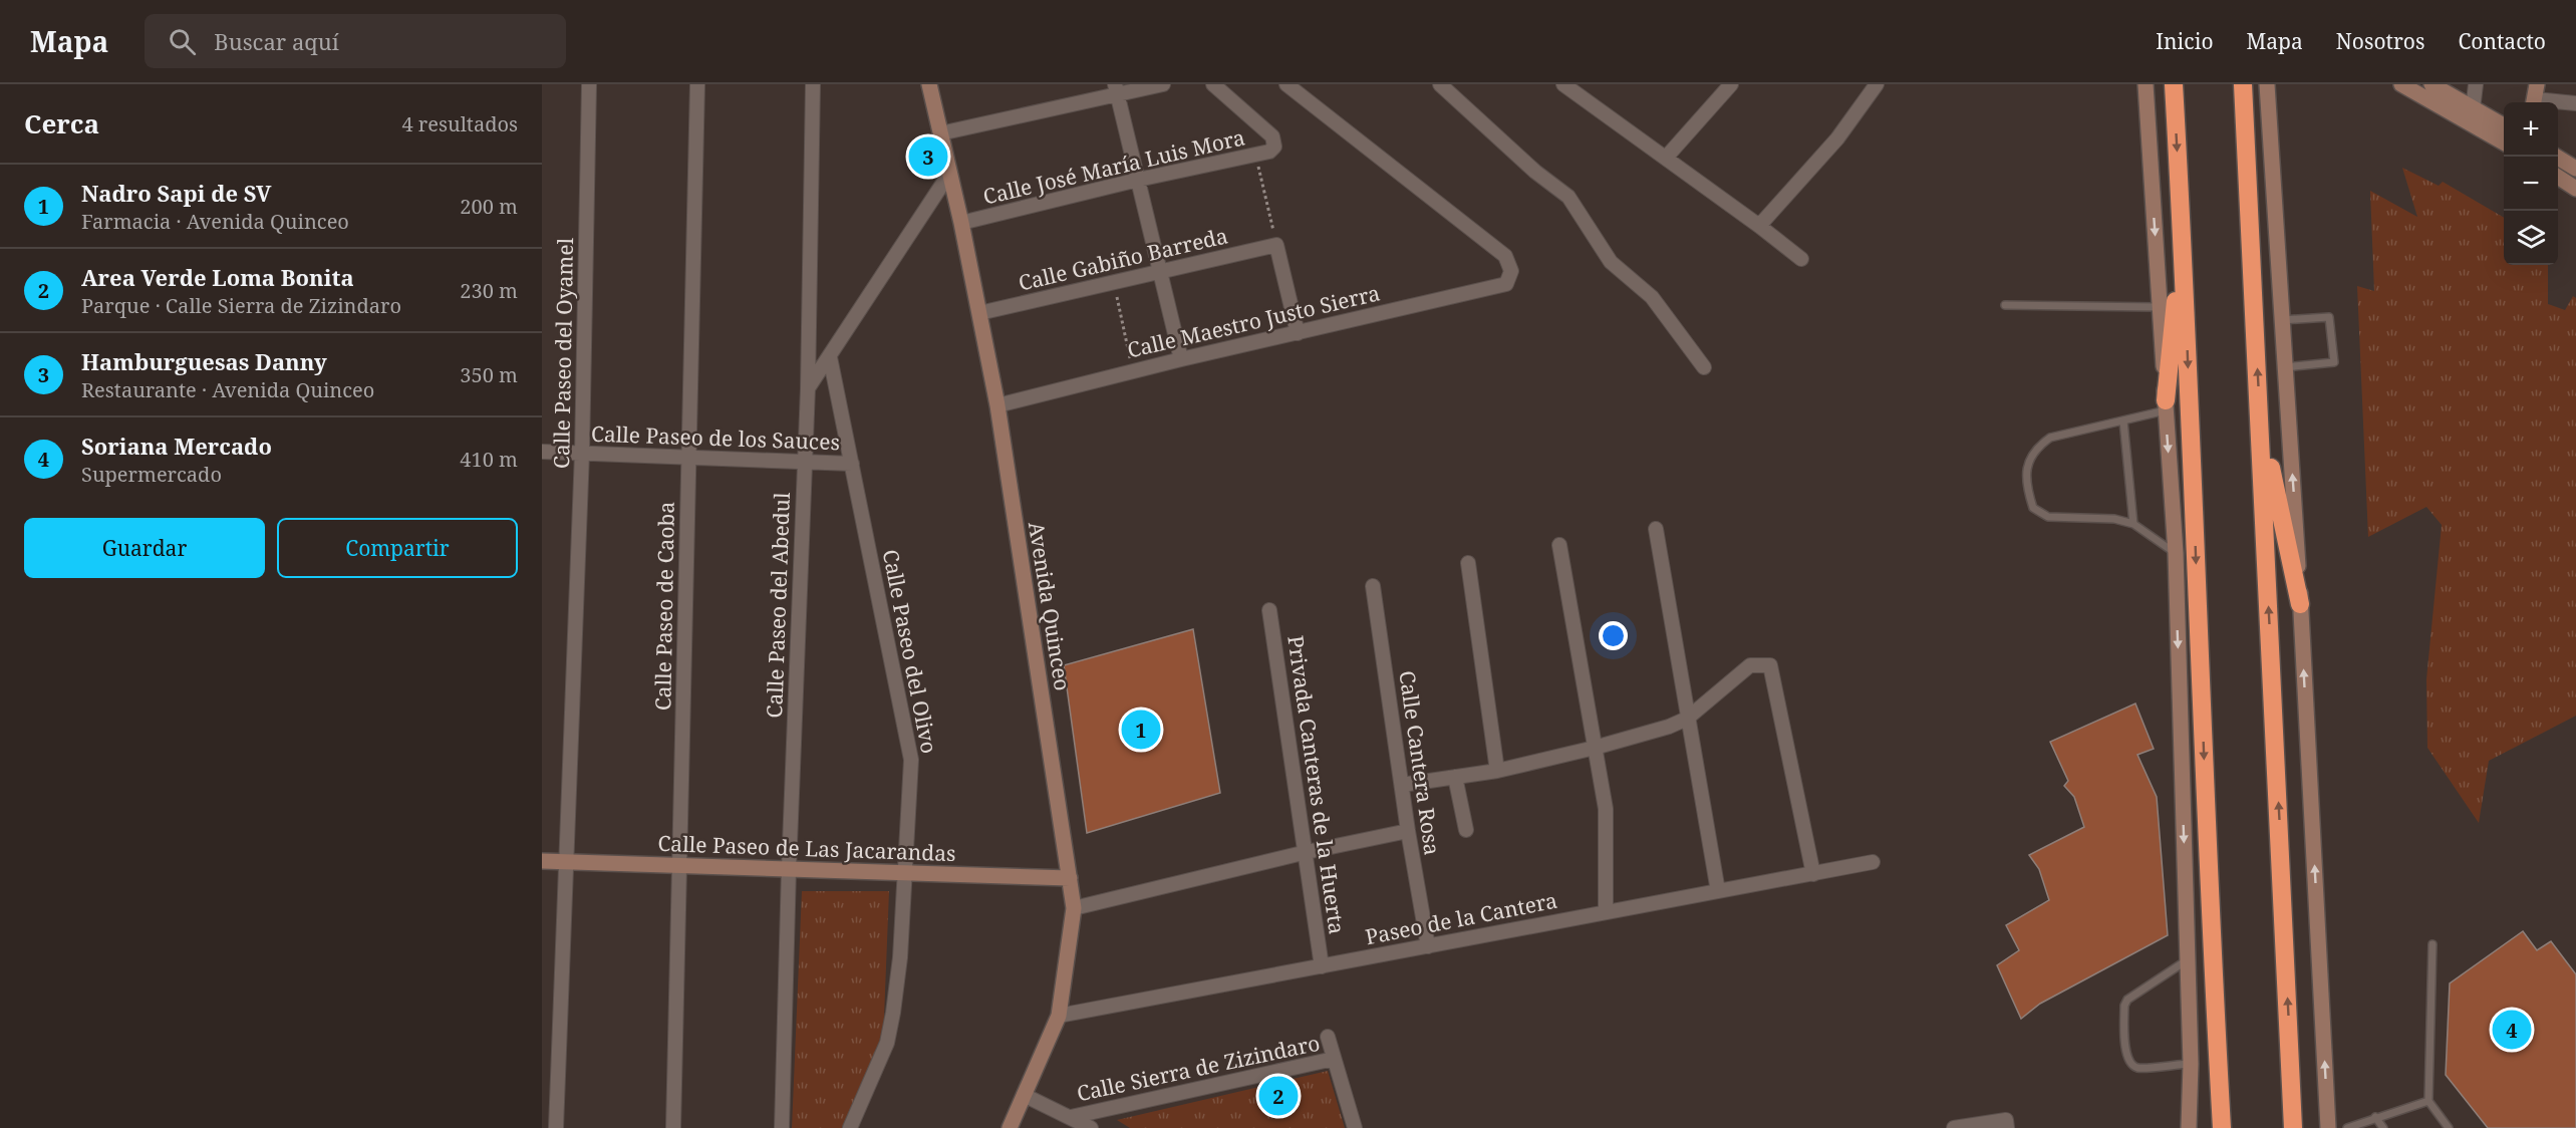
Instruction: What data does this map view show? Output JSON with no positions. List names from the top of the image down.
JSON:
{
  "streets": {
    "main road": ["Avenida Quinceo", "Calle Paseo de Las Jacarandas"],
    "street": [
      "Calle José María Luis Mora",
      "Calle Gabiño Barreda",
      "Calle Maestro Justo Sierra",
      "Calle Paseo del Oyamel",
      "Calle Paseo de los Sauces",
      "Calle Paseo del Abedul",
      "Calle Paseo de Caoba",
      "Calle Paseo del Olivo",
      "Calle Cantera Rosa",
      "Privada Canteras de la Huerta",
      "Paseo de la Cantera",
      "Calle Sierra de Zizindaro"
    ]
  },
  "crossings": [
    ["Calle José María Luis Mora", "Avenida Quinceo"],
    ["Calle Gabiño Barreda", "Avenida Quinceo"],
    ["Calle Maestro Justo Sierra", "Avenida Quinceo"],
    ["Calle Paseo del Oyamel", "Calle Paseo de los Sauces"],
    ["Calle Paseo del Oyamel", "Calle Paseo de Las Jacarandas"],
    ["Calle Paseo de los Sauces", "Calle Paseo del Abedul"],
    ["Calle Paseo de los Sauces", "Calle Paseo de Caoba"],
    ["Calle Paseo de los Sauces", "Calle Paseo del Olivo"],
    ["Calle Paseo del Abedul", "Calle Paseo de Las Jacarandas"],
    ["Calle Paseo de Caoba", "Calle Paseo de Las Jacarandas"],
    ["Avenida Quinceo", "Calle Paseo de Las Jacarandas"],
    ["Avenida Quinceo", "Paseo de la Cantera"],
    ["Calle Paseo del Olivo", "Calle Paseo de Las Jacarandas"],
    ["Calle Cantera Rosa", "Paseo de la Cantera"],
    ["Privada Canteras de la Huerta", "Paseo de la Cantera"]
  ],
  "page": {
    "header": "Mapa",
    "search": "Buscar aquí",
    "nav": [
      "Inicio",
      "Mapa",
      "Nosotros",
      "Contacto"
    ],
    "heading": ["Cerca", "4 resultados"],
    "map_buttons": ["+", "−"],
    "pins": [
      "3",
      "1",
      "4",
      "2"
    ],
    "list": [
      {
        "mark": "1",
        "name": "Nadro Sapi de SV",
        "note": "Farmacia · Avenida Quinceo",
        "value": "200 m"
      },
      {
        "mark": "2",
        "name": "Area Verde Loma Bonita",
        "note": "Parque · Calle Sierra de Zizindaro",
        "value": "230 m"
      },
      {
        "mark": "3",
        "name": "Hamburguesas Danny",
        "note": "Restaurante · Avenida Quinceo",
        "value": "350 m"
      },
      {
        "mark": "4",
        "name": "Soriana Mercado",
        "note": "Supermercado",
        "value": "410 m"
      }
    ],
    "buttons": ["Guardar", "Compartir"]
  }
}
